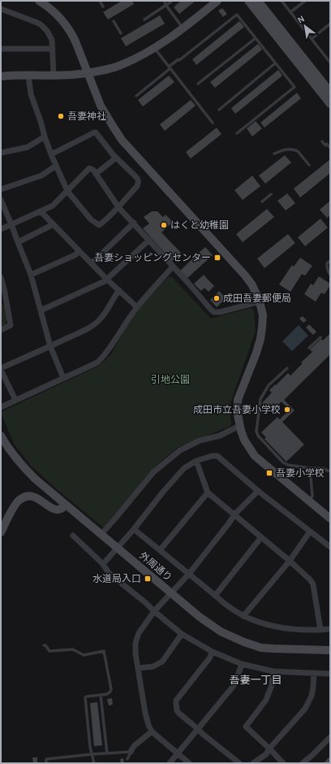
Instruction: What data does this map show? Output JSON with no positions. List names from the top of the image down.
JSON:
{
  "streets": {
    "street": ["外周通り"]
  },
  "districts": ["吾妻一丁目"],
  "parks": ["引地公園"],
  "places": {
    "other": [
      "吾妻神社",
      "はくと幼稚園",
      "成田吾妻郵便局",
      "成田市立吾妻小学校"
    ],
    "transit": ["吾妻ショッピングセンター", "吾妻小学校", "水道局入口"]
  },
  "north": "top left"
}
